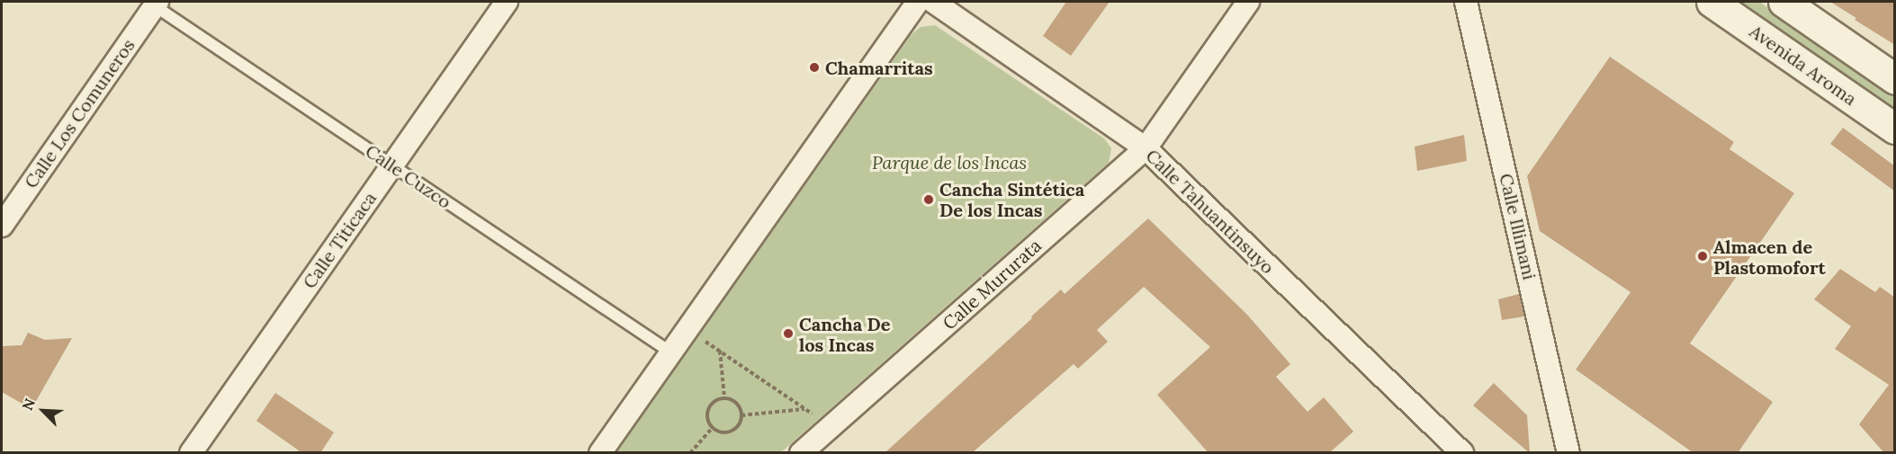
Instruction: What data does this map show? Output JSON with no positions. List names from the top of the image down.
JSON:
{
  "streets": {
    "main road": ["Avenida Aroma"],
    "street": [
      "Calle Los Comuneros",
      "Calle Tahuantinsuyo",
      "Calle Illimani",
      "Calle Titicaca",
      "Calle Mururata"
    ],
    "lane": ["Calle Cuzco"]
  },
  "crossings": [
    ["Calle Los Comuneros", "Calle Cuzco"],
    ["Calle Cuzco", "Calle Titicaca"],
    ["Calle Tahuantinsuyo", "Calle Mururata"]
  ],
  "parks": ["Parque de los Incas"],
  "places": [
    "Chamarritas",
    "Cancha Sintética De los Incas",
    "Almacen de Plastomofort",
    "Cancha De los Incas"
  ],
  "north": "top left"
}
